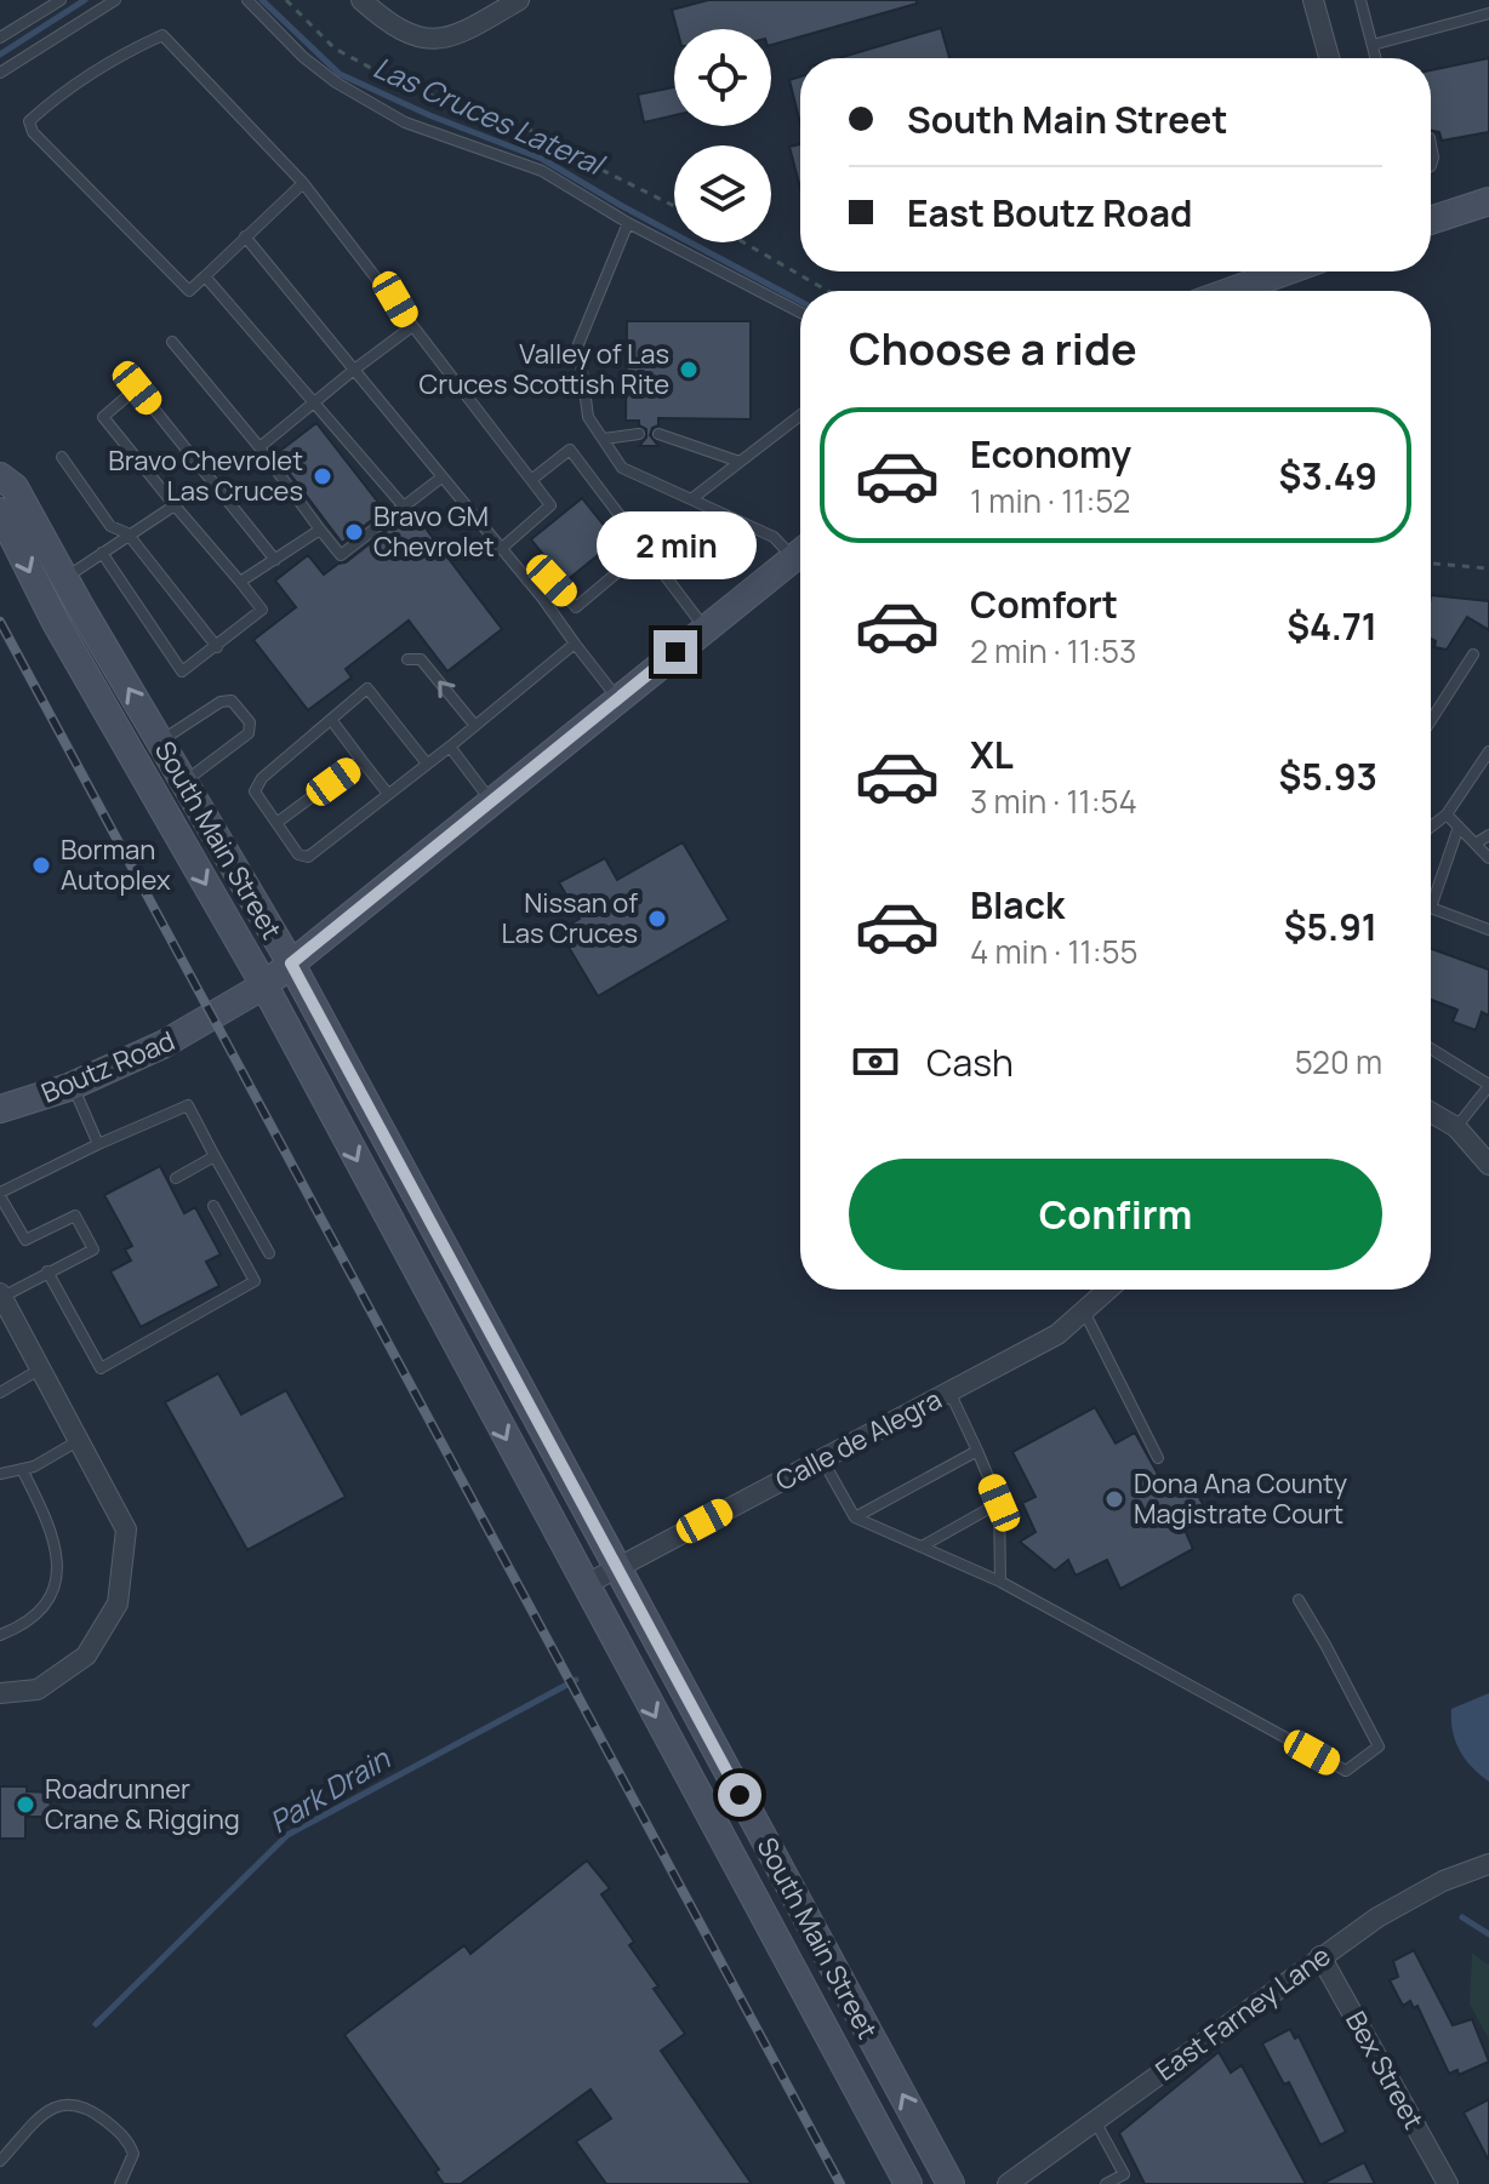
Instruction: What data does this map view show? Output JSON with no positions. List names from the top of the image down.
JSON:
{
  "streets": {
    "main road": ["South Main Street", "Boutz Road"],
    "street": ["Calle de Alegra", "East Farney Lane", "Bex Street"]
  },
  "crossings": [
    ["South Main Street", "Boutz Road"],
    ["South Main Street", "Calle de Alegra"],
    ["East Farney Lane", "Bex Street"]
  ],
  "water": ["Las Cruces Lateral", "Park Drain"],
  "places": [
    "Valley of Las Cruces Scottish Rite",
    "Bravo Chevrolet Las Cruces",
    "Bravo GM Chevrolet",
    "Borman Autoplex",
    "Nissan of Las Cruces",
    "Dona Ana County Magistrate Court",
    "Roadrunner Crane & Rigging"
  ],
  "page": {
    "banner": ["South Main Street", "East Boutz Road"],
    "heading": "Choose a ride",
    "list": [
      {
        "name": "Economy",
        "note": "1 min · 11:52",
        "value": "$3.49"
      },
      {
        "name": "Comfort",
        "note": "2 min · 11:53",
        "value": "$4.71"
      },
      {
        "name": "XL",
        "note": "3 min · 11:54",
        "value": "$5.93"
      },
      {
        "name": "Black",
        "note": "4 min · 11:55",
        "value": "$5.91"
      }
    ],
    "bubble": "2 min",
    "pay": ["Cash", "520 m"],
    "buttons": "Confirm"
  }
}
